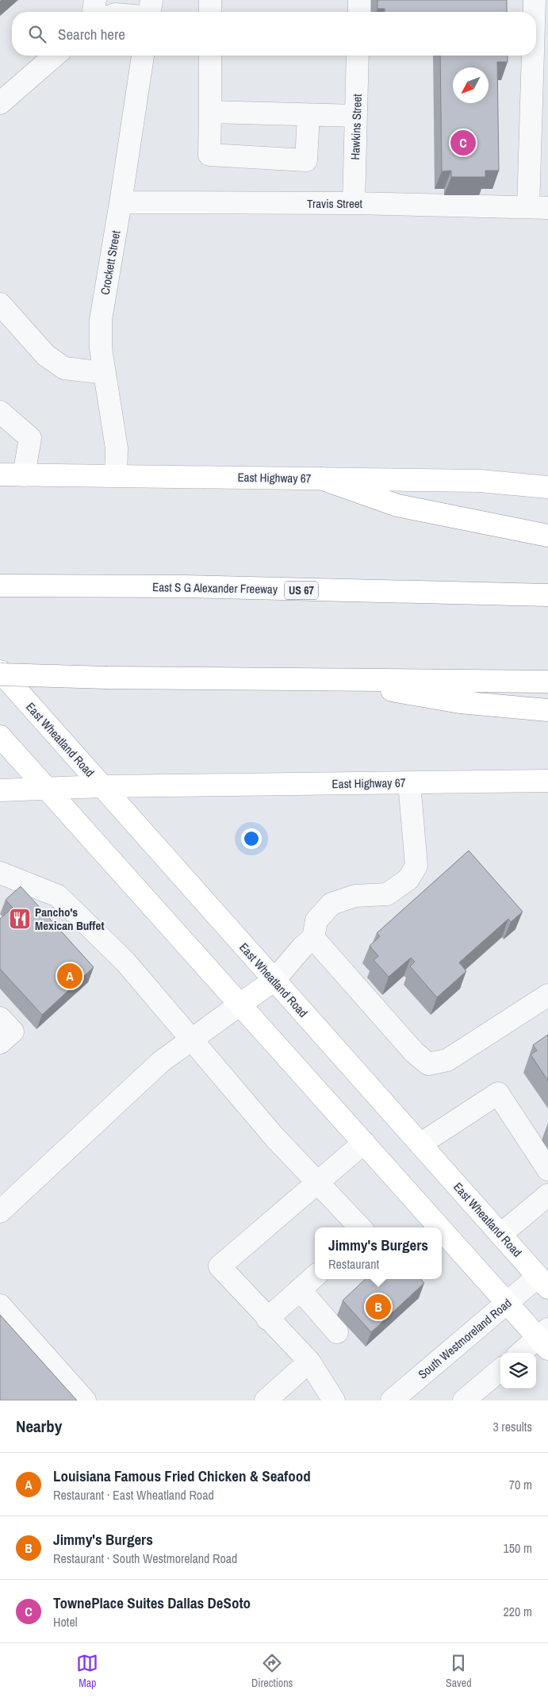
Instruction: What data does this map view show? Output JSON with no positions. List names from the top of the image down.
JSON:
{
  "streets": {
    "main road": [
      "East Highway 67",
      "East S G Alexander Freeway",
      "US 67",
      "East Wheatland Road"
    ],
    "street": [
      "Hawkins Street",
      "Travis Street",
      "Crockett Street",
      "South Westmoreland Road"
    ]
  },
  "crossings": [
    ["Hawkins Street", "Travis Street"],
    ["Travis Street", "Crockett Street"],
    ["Crockett Street", "East Highway 67"],
    ["East Highway 67", "East Wheatland Road"],
    ["East Wheatland Road", "South Westmoreland Road"]
  ],
  "places": {
    "restaurant": ["Pancho's Mexican Buffet"]
  },
  "north": "bottom left",
  "page": {
    "search": "Search here",
    "pins": ["C", "A", "B"],
    "popup": ["Jimmy's Burgers", "Restaurant"],
    "heading": ["Nearby", "3 results"],
    "list": [
      {
        "mark": "A",
        "name": "Louisiana Famous Fried Chicken & Seafood",
        "note": "Restaurant · East Wheatland Road",
        "value": "70 m"
      },
      {
        "mark": "B",
        "name": "Jimmy's Burgers",
        "note": "Restaurant · South Westmoreland Road",
        "value": "150 m"
      },
      {
        "mark": "C",
        "name": "TownePlace Suites Dallas DeSoto",
        "note": "Hotel",
        "value": "220 m"
      }
    ],
    "nav": ["Map", "Directions", "Saved"]
  }
}
